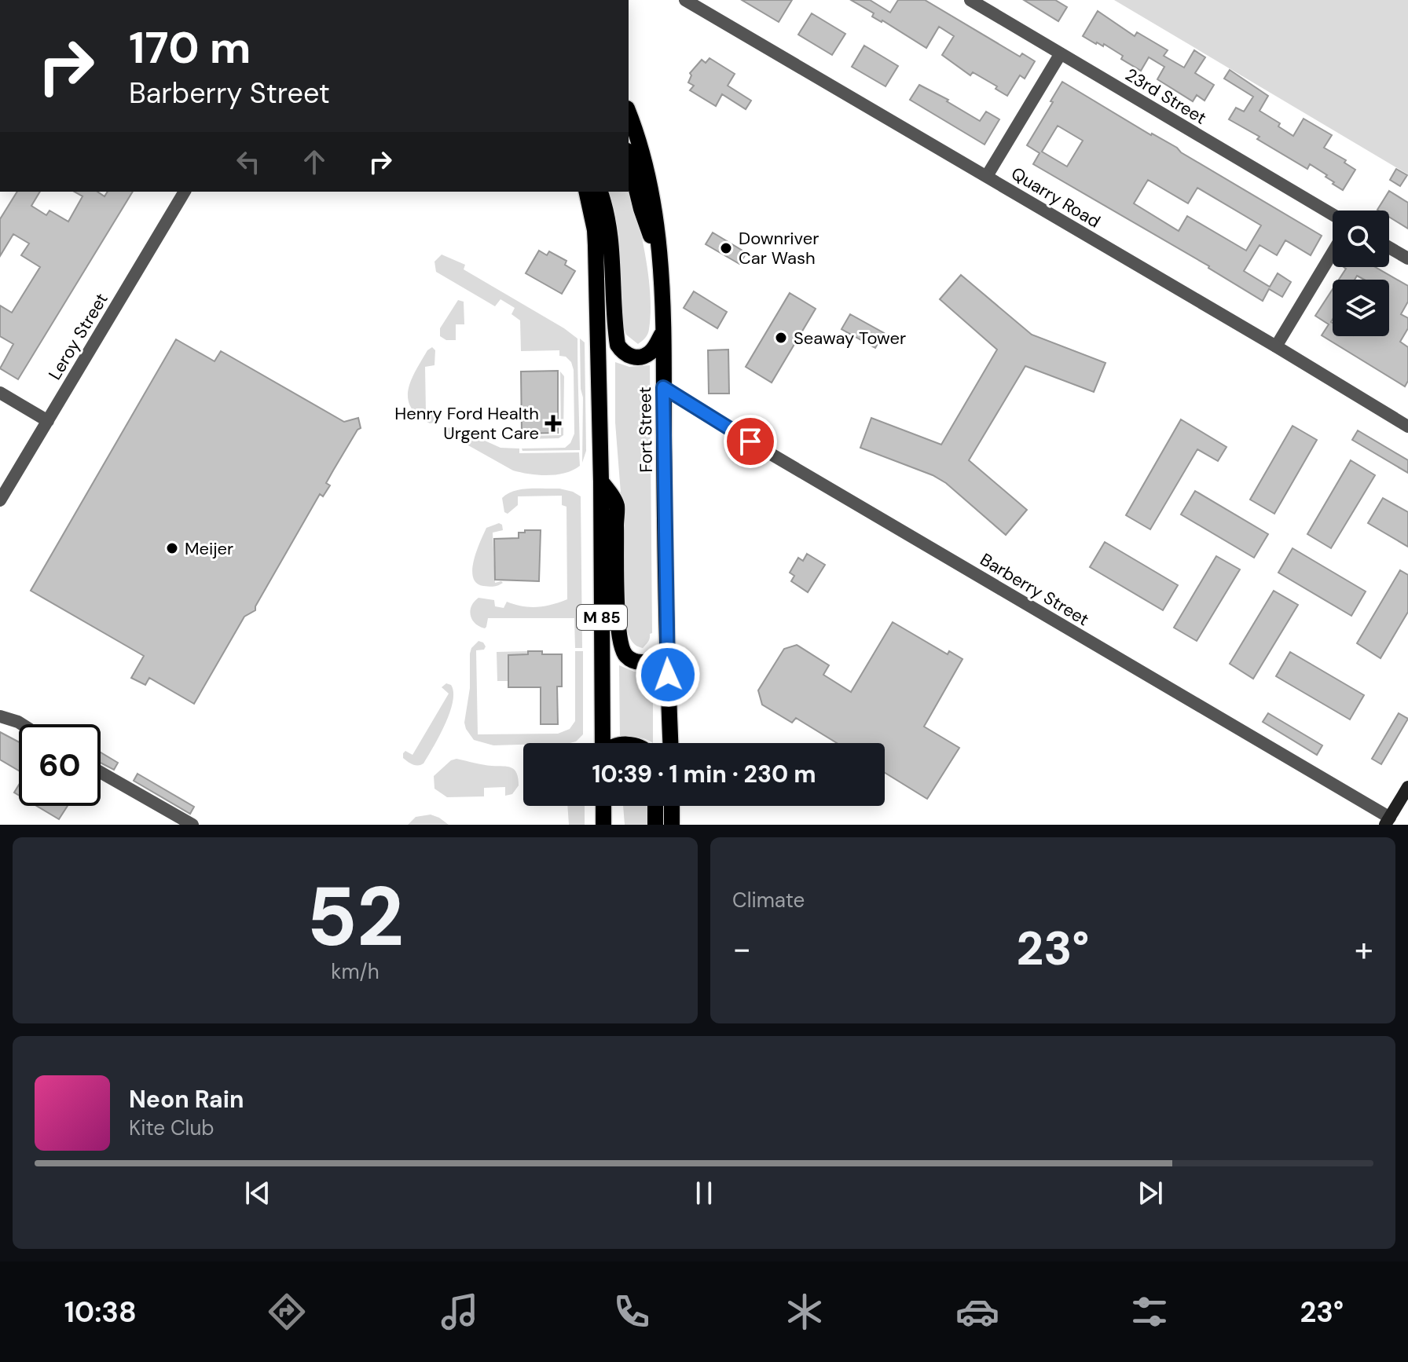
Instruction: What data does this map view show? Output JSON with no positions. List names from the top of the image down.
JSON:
{
  "streets": {
    "main road": ["Fort Street", "M 85"],
    "street": [
      "23rd Street",
      "Quarry Road",
      "Leroy Street",
      "Barberry Street"
    ]
  },
  "crossings": [
    ["Fort Street", "Barberry Street"]
  ],
  "places": {
    "other": ["Downriver Car Wash", "Seaway Tower", "Meijer"],
    "health": ["Henry Ford Health Urgent Care"]
  },
  "page": {
    "turn": ["170 m", "Barberry Street"],
    "limit": "60",
    "trip": "10:39 · 1 min · 230 m",
    "tile": [
      ["52", "km/h"],
      "Climate"
    ],
    "heat": ["−", "23°", "+"],
    "song": ["Neon Rain", "Kite Club"],
    "tabs": ["10:38", "23°"]
  }
}
